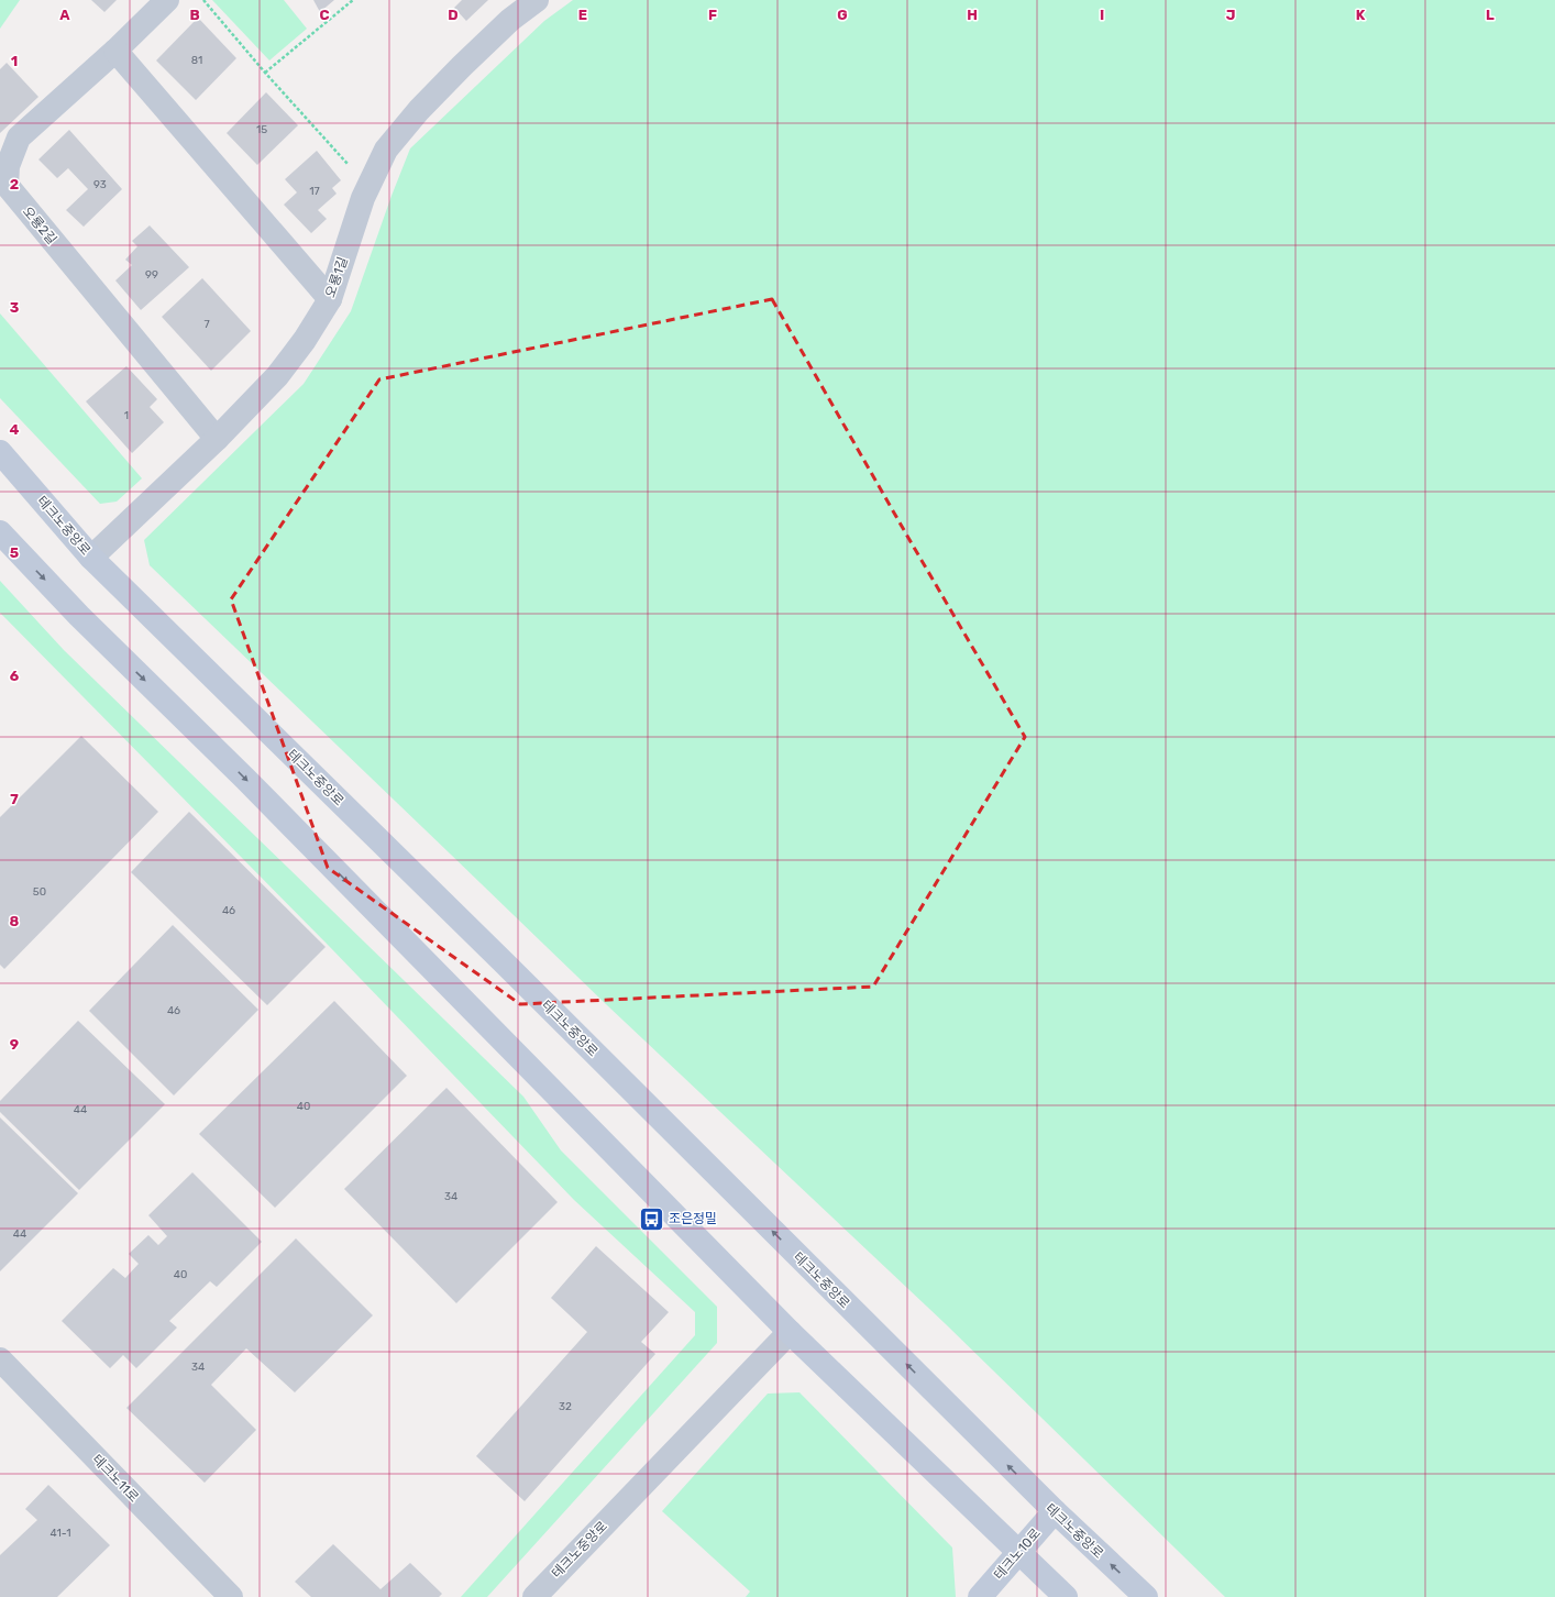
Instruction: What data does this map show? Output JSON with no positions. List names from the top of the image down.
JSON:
{
  "streets": {
    "main road": ["테크노중앙로", "테크노10로"],
    "street": ["오룡2길", "오룡1길", "테크노11로"]
  },
  "crossings": [
    ["오룡2길", "오룡1길"],
    ["오룡1길", "테크노중앙로"],
    ["테크노중앙로", "테크노10로"]
  ],
  "places": {
    "bus stop": ["조은정밀"]
  },
  "house_numbers": [
    "81",
    "15",
    "93",
    "17",
    "99",
    "7",
    "1",
    "50",
    "46",
    "46",
    "40",
    "44",
    "34",
    "44",
    "40",
    "34",
    "32",
    "41-1"
  ],
  "grid": {
    "columns": [
      "A",
      "B",
      "C",
      "D",
      "E",
      "F",
      "G",
      "H",
      "I",
      "J",
      "K",
      "L"
    ],
    "rows": [
      "1",
      "2",
      "3",
      "4",
      "5",
      "6",
      "7",
      "8",
      "9"
    ]
  }
}
